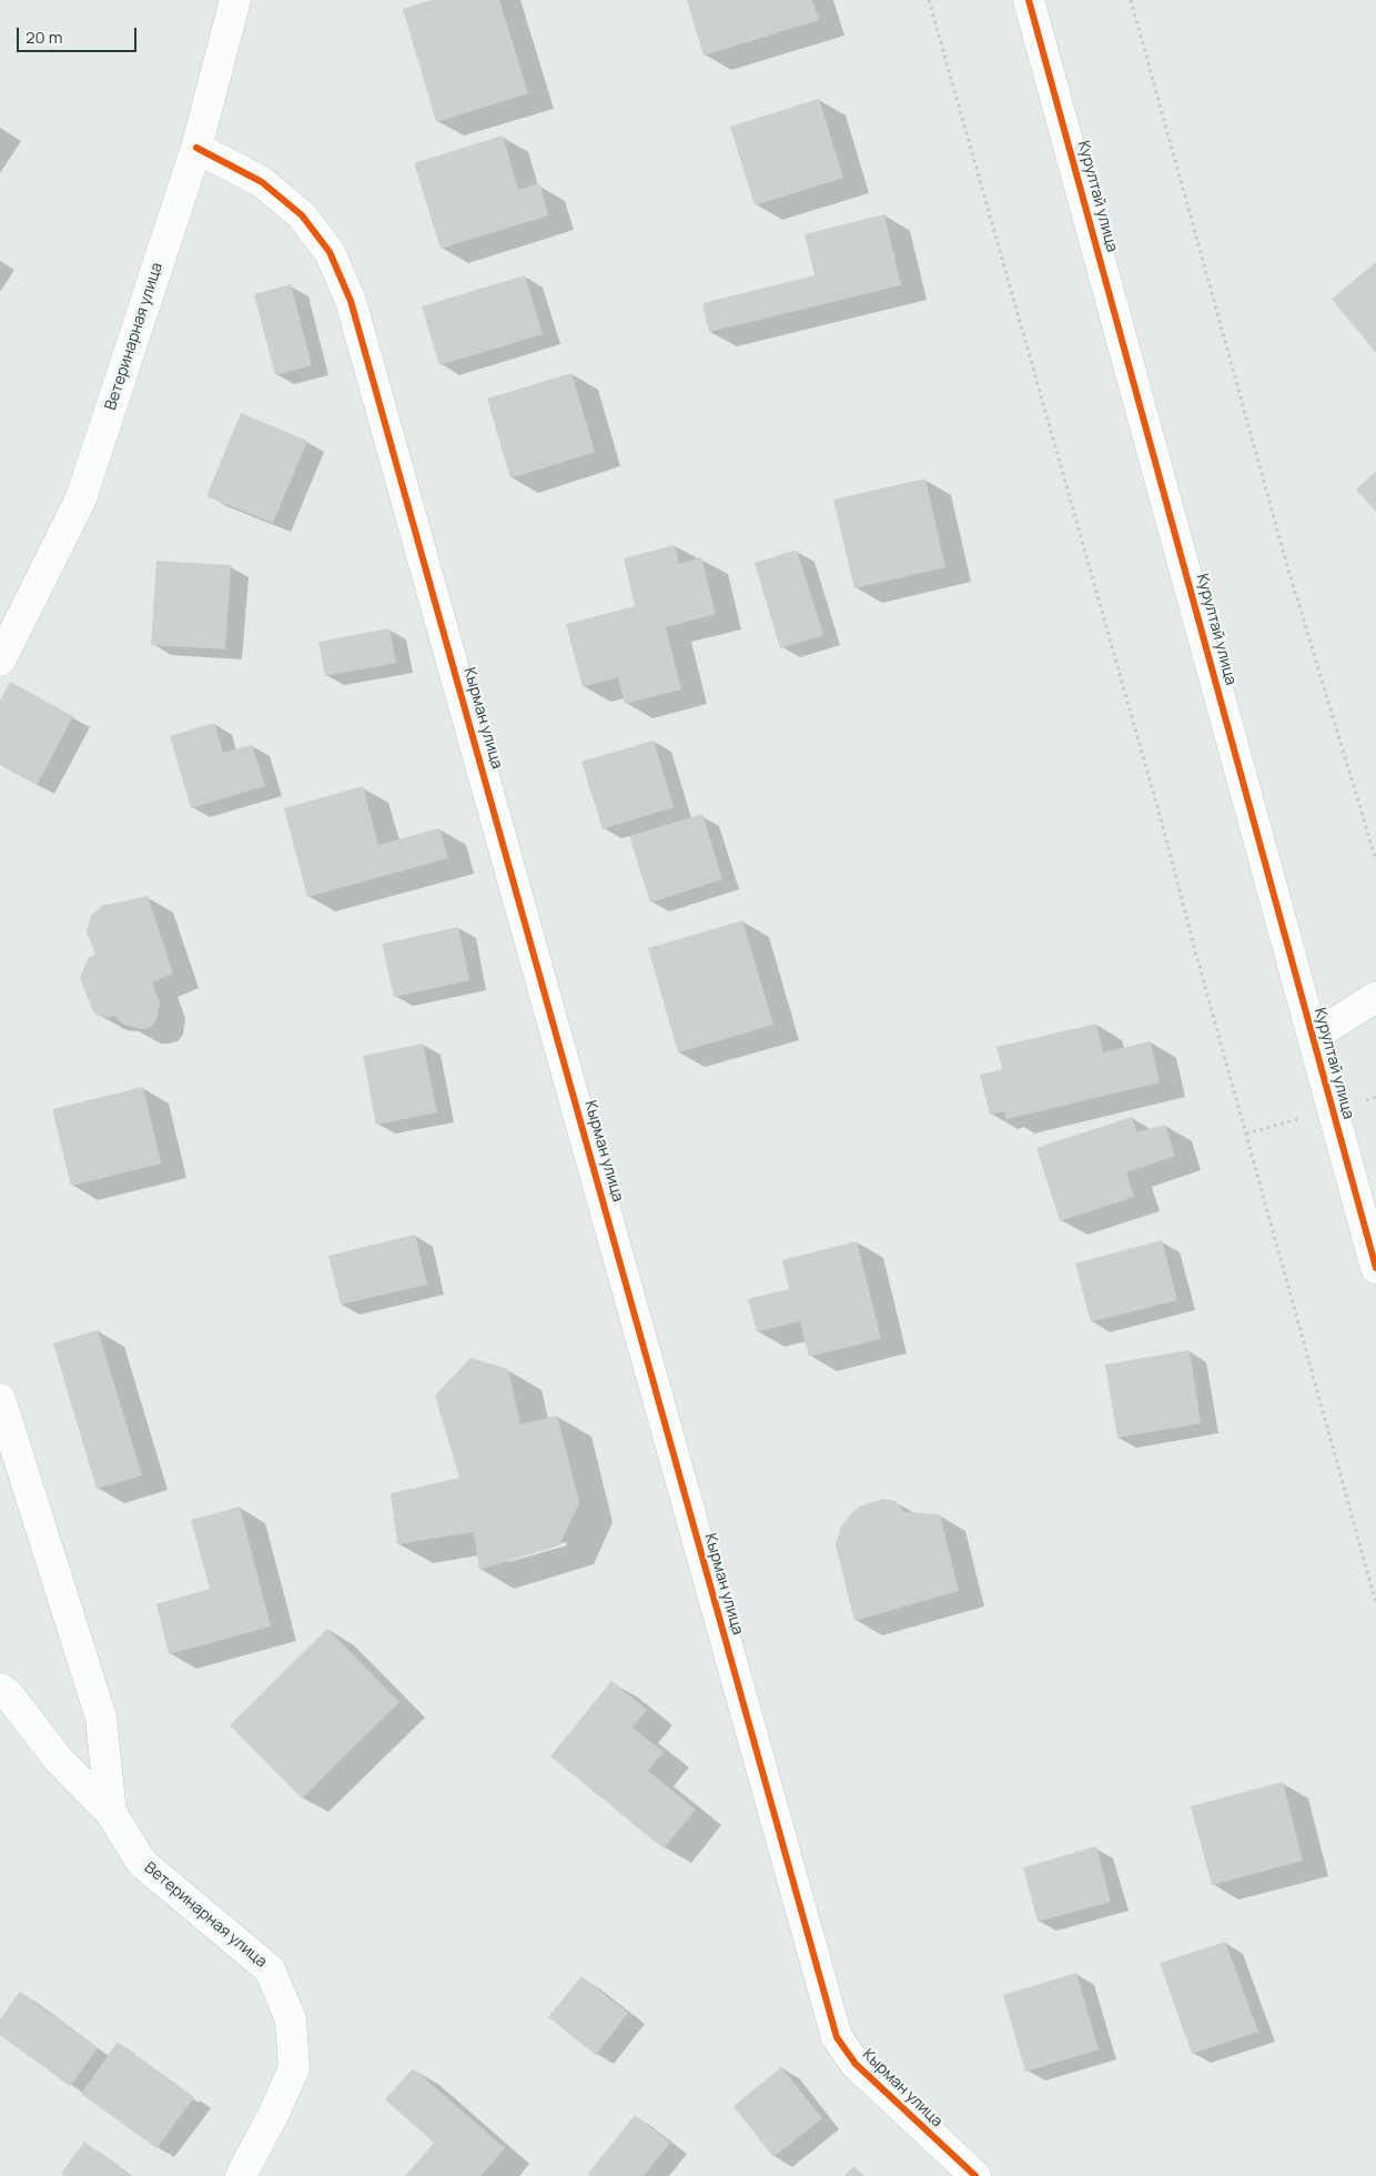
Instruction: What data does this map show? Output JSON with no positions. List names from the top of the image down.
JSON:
{
  "streets": {
    "street": ["Курултай улица", "Ветеринарная улица", "Кырман улица"]
  },
  "crossings": [
    ["Ветеринарная улица", "Кырман улица"]
  ],
  "scale_bar": "20 m"
}
